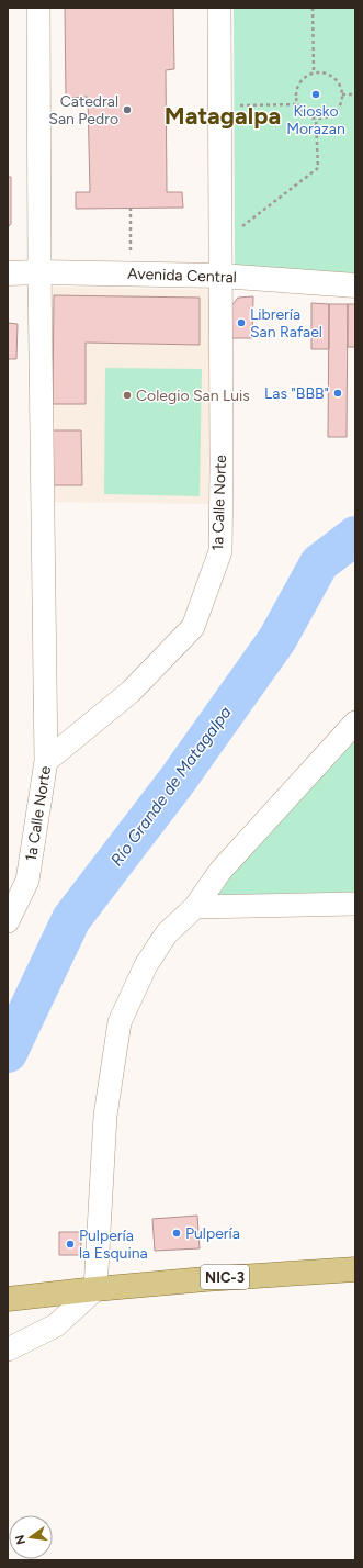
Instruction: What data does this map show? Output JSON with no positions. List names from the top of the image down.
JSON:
{
  "streets": {
    "main road": ["NIC-3"],
    "street": ["Avenida Central", "1a Calle Norte"]
  },
  "crossings": [
    ["Avenida Central", "1a Calle Norte"]
  ],
  "districts": ["Matagalpa"],
  "water": ["Río Grande de Matagalpa"],
  "places": [
    "Kiosko Morazan",
    "Catedral San Pedro",
    "Librería San Rafael",
    "Las \"BBB\"",
    "Colegio San Luis",
    "Pulpería",
    "Pulpería la Esquina"
  ],
  "north": "left"
}
